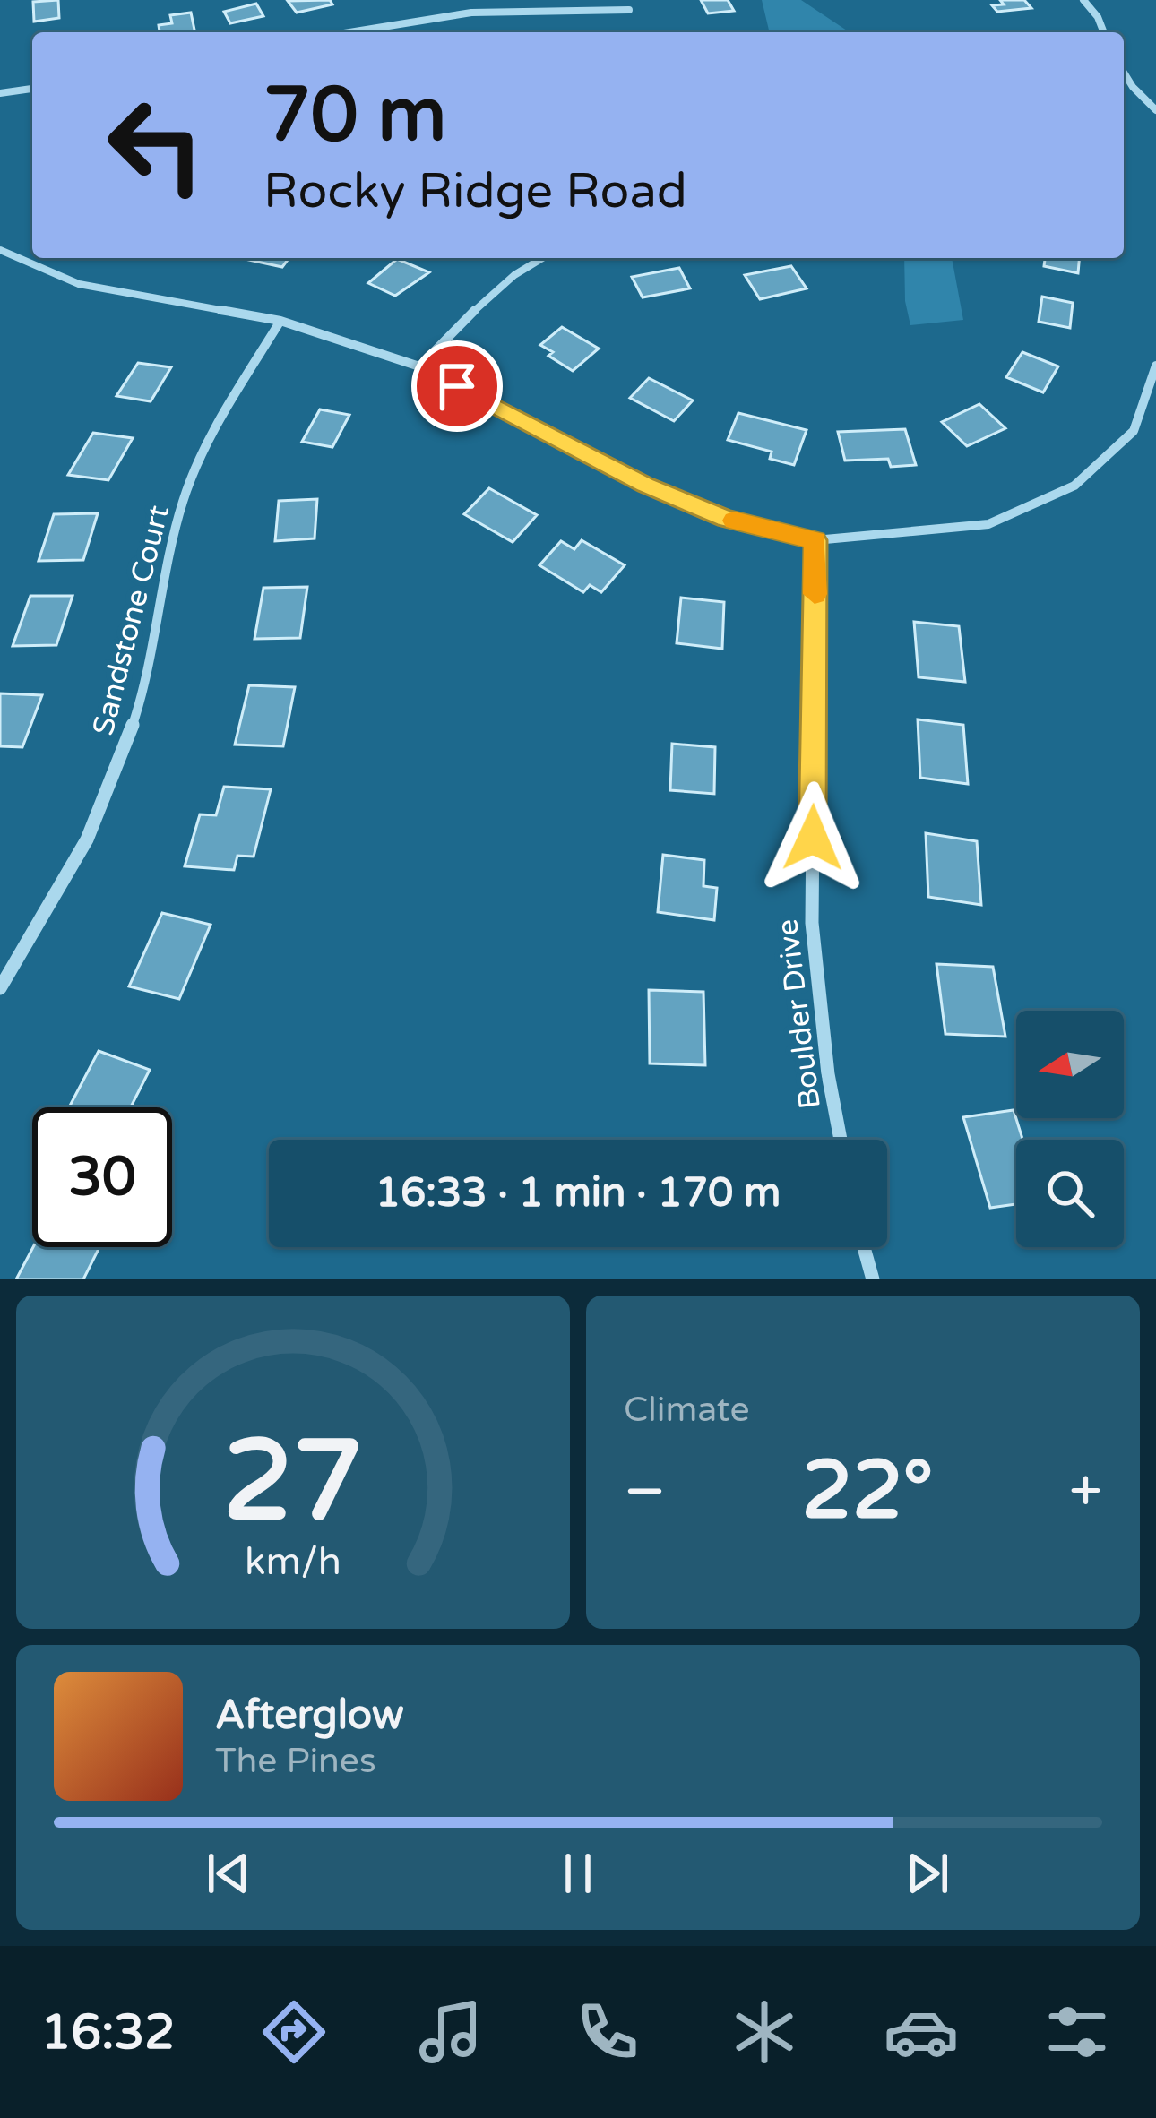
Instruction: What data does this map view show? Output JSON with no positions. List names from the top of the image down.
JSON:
{
  "streets": {
    "street": ["Sandstone Court", "Boulder Drive"]
  },
  "north": "left",
  "page": {
    "turn": ["70 m", "Rocky Ridge Road"],
    "limit": "30",
    "trip": "16:33 · 1 min · 170 m",
    "tile": "Climate",
    "heat": ["−", "22°", "+"],
    "song": ["Afterglow", "The Pines"],
    "tabs": "16:32",
    "gauge": ["27", "km/h"]
  }
}
